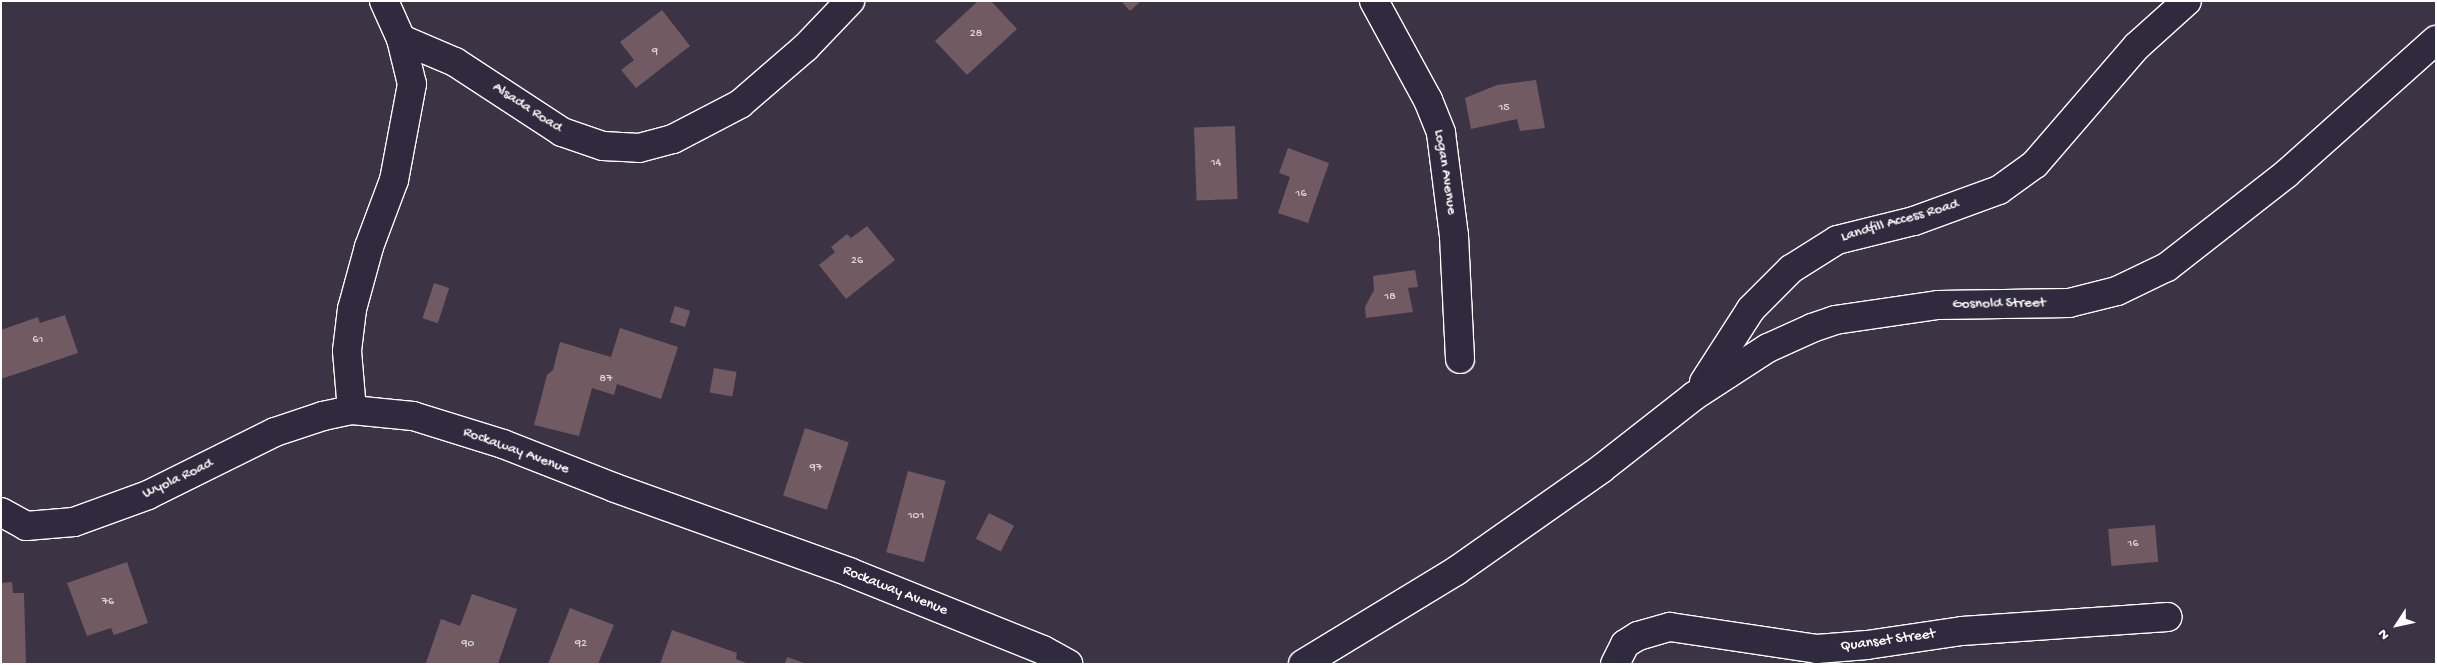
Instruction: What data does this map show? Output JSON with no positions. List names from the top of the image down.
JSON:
{
  "streets": {
    "street": [
      "Alsada Road",
      "Logan Avenue",
      "Landfill Access Road",
      "Gosnold Street",
      "Rockaway Avenue",
      "Wyola Road",
      "Quanset Street"
    ]
  },
  "crossings": [
    ["Landfill Access Road", "Gosnold Street"],
    ["Rockaway Avenue", "Wyola Road"]
  ],
  "house_numbers": [
    "28",
    "9",
    "15",
    "14",
    "16",
    "26",
    "18",
    "61",
    "87",
    "97",
    "101",
    "16",
    "76",
    "90",
    "92"
  ],
  "north": "bottom left"
}
